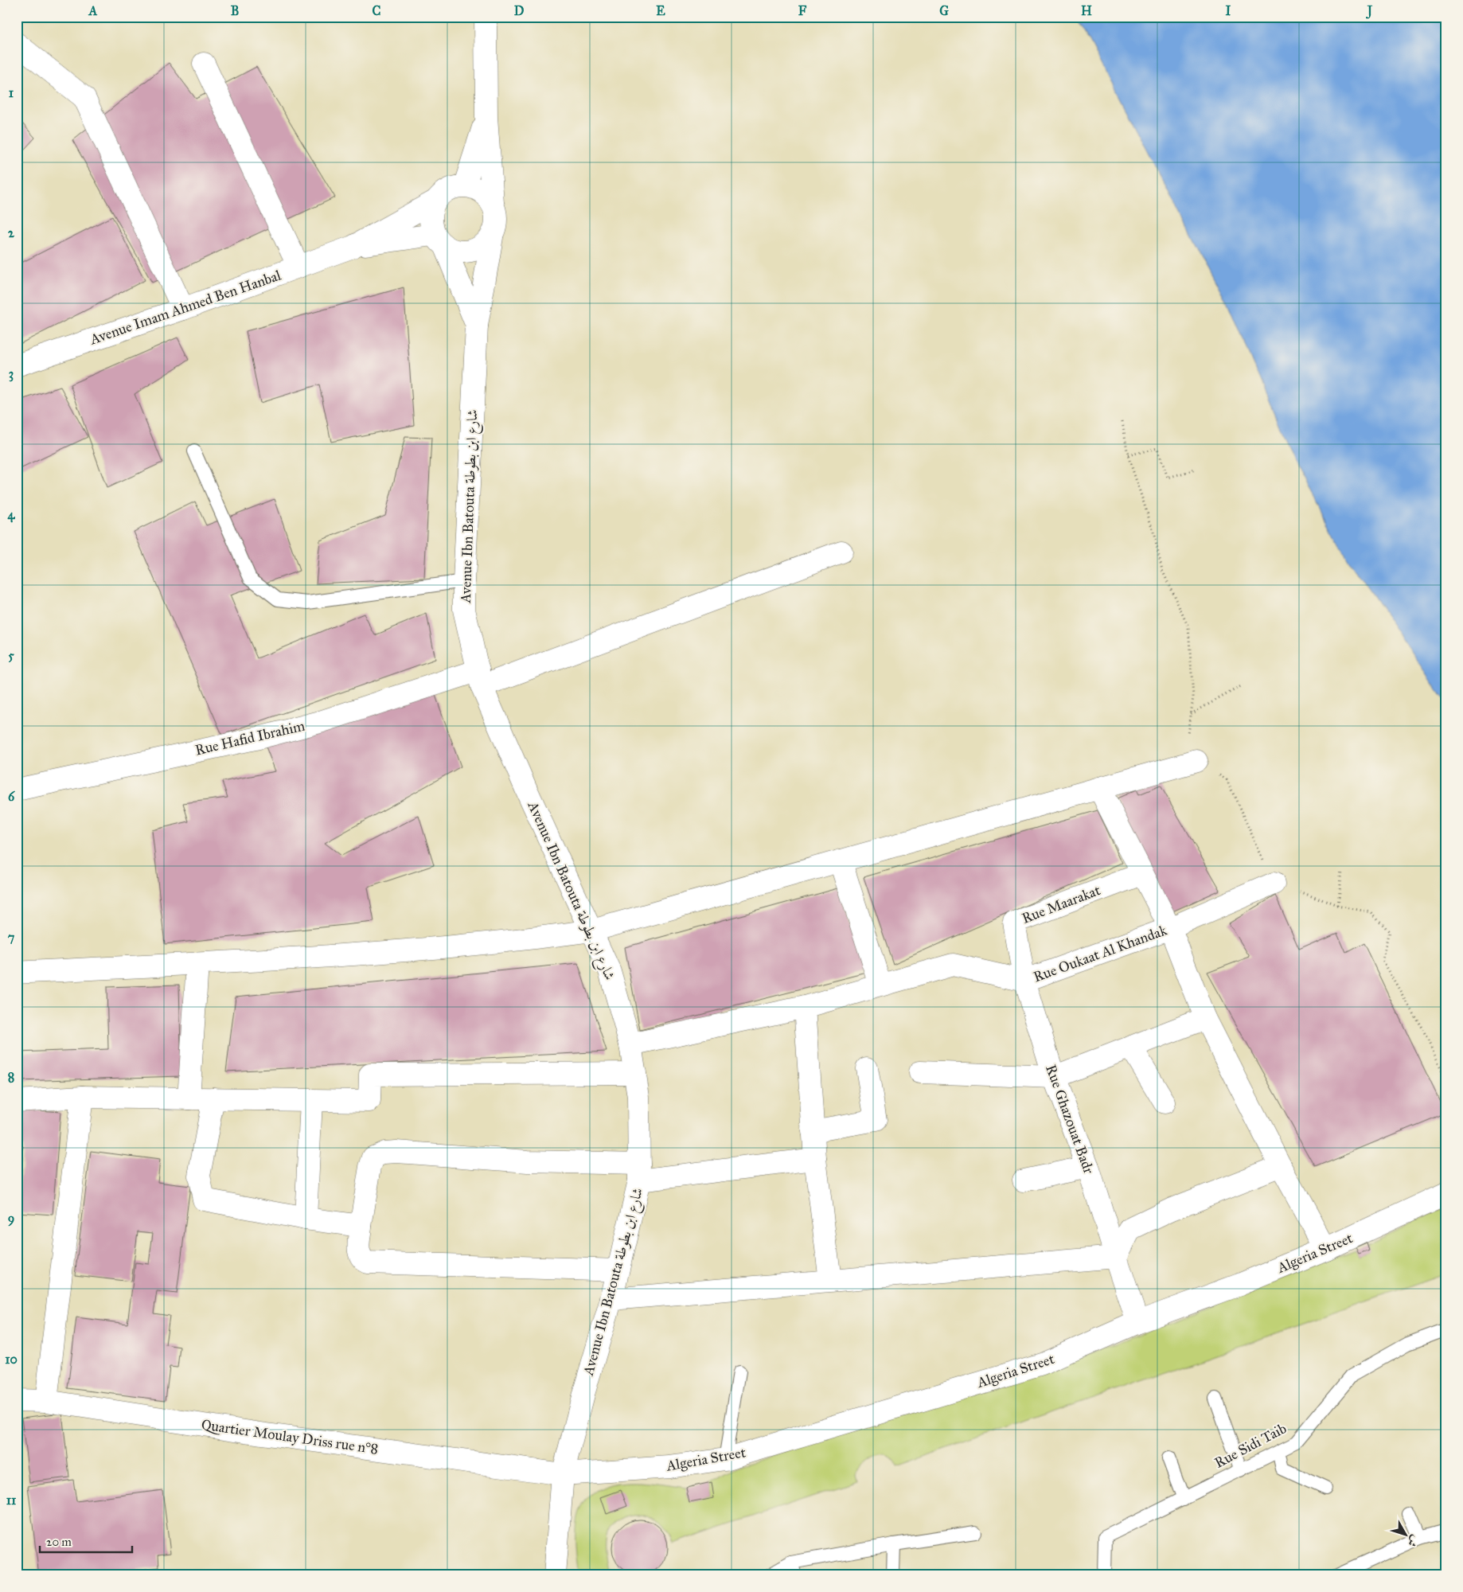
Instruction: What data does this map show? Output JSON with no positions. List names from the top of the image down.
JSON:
{
  "streets": {
    "street": [
      "Avenue Imam Ahmed Ben Hanbal",
      "Avenue Ibn Batouta شارع ابن بطوطة",
      "Rue Hafid Ibrahim",
      "Rue Maarakat",
      "Rue Oukaat Al Khandak",
      "Rue Ghazouat Badr",
      "Algeria Street",
      "Quartier Moulay Driss rue n°8"
    ],
    "lane": ["Rue Sidi Taib"]
  },
  "crossings": [
    ["Avenue Imam Ahmed Ben Hanbal", "Avenue Ibn Batouta شارع ابن بطوطة"],
    ["Avenue Ibn Batouta شارع ابن بطوطة", "Rue Hafid Ibrahim"],
    ["Avenue Ibn Batouta شارع ابن بطوطة", "Rue Oukaat Al Khandak"],
    ["Avenue Ibn Batouta شارع ابن بطوطة", "Algeria Street"],
    ["Avenue Ibn Batouta شارع ابن بطوطة", "Quartier Moulay Driss rue n°8"],
    ["Rue Maarakat", "Rue Oukaat Al Khandak"],
    ["Rue Maarakat", "Rue Ghazouat Badr"],
    ["Rue Oukaat Al Khandak", "Rue Ghazouat Badr"],
    ["Rue Ghazouat Badr", "Algeria Street"],
    ["Algeria Street", "Quartier Moulay Driss rue n°8"]
  ],
  "scale_bar": "20 m",
  "north": "bottom right",
  "grid": {
    "columns": [
      "A",
      "B",
      "C",
      "D",
      "E",
      "F",
      "G",
      "H",
      "I",
      "J"
    ],
    "rows": [
      "1",
      "2",
      "3",
      "4",
      "5",
      "6",
      "7",
      "8",
      "9",
      "10",
      "11"
    ]
  }
}
